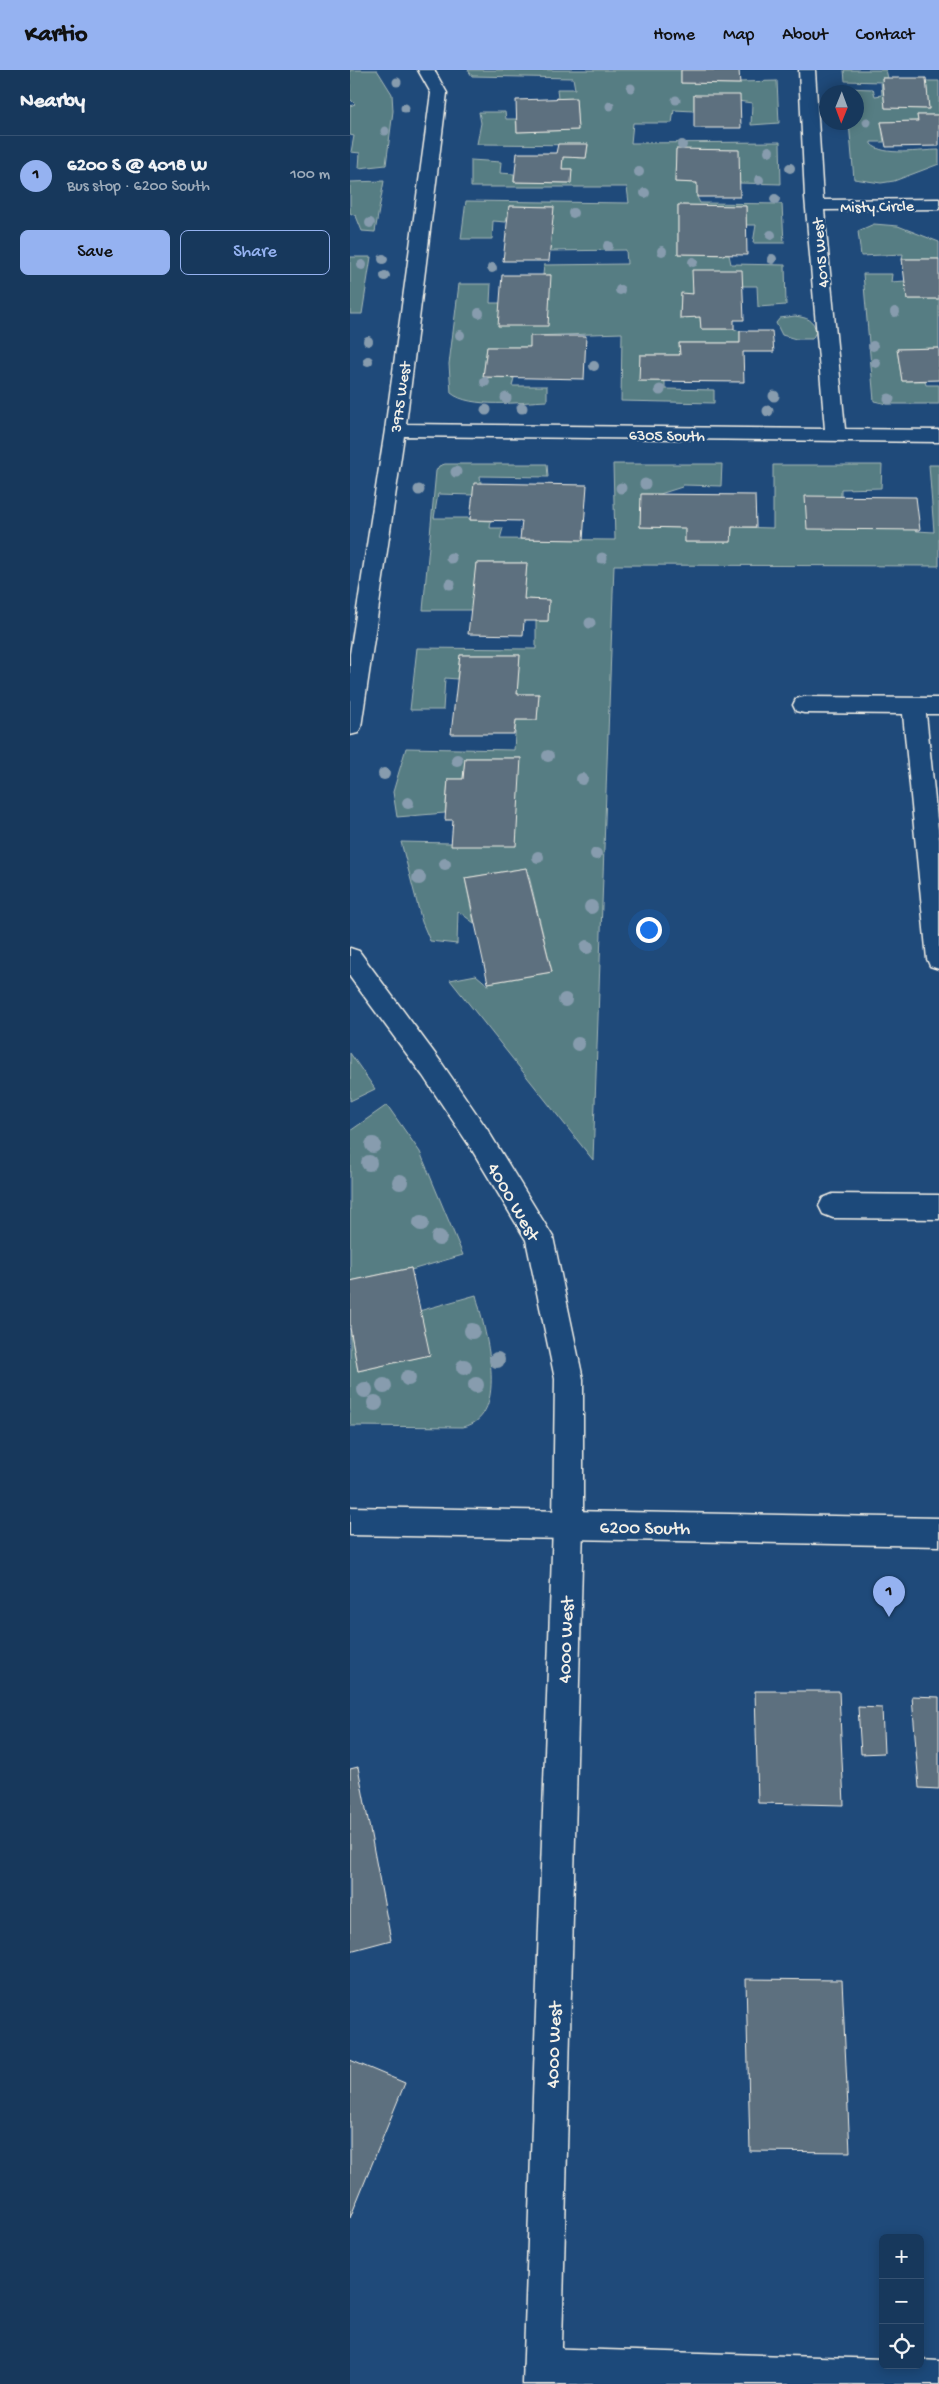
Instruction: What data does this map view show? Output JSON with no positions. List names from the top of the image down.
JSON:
{
  "streets": {
    "street": [
      "Misty Circle",
      "4015 West",
      "3975 West",
      "6305 South",
      "4000 West",
      "6200 South"
    ]
  },
  "crossings": [
    ["Misty Circle", "4015 West"],
    ["4015 West", "6305 South"],
    ["3975 West", "6305 South"],
    ["4000 West", "6200 South"]
  ],
  "north": "bottom",
  "page": {
    "header": "Kartio",
    "nav": [
      "Home",
      "Map",
      "About",
      "Contact"
    ],
    "heading": "Nearby",
    "list": [
      {
        "mark": "1",
        "name": "6200 S @ 4018 W",
        "note": "Bus stop · 6200 South",
        "value": "100 m"
      }
    ],
    "buttons": ["Save", "Share"],
    "pins": "1",
    "map_buttons": ["+", "−"]
  }
}
